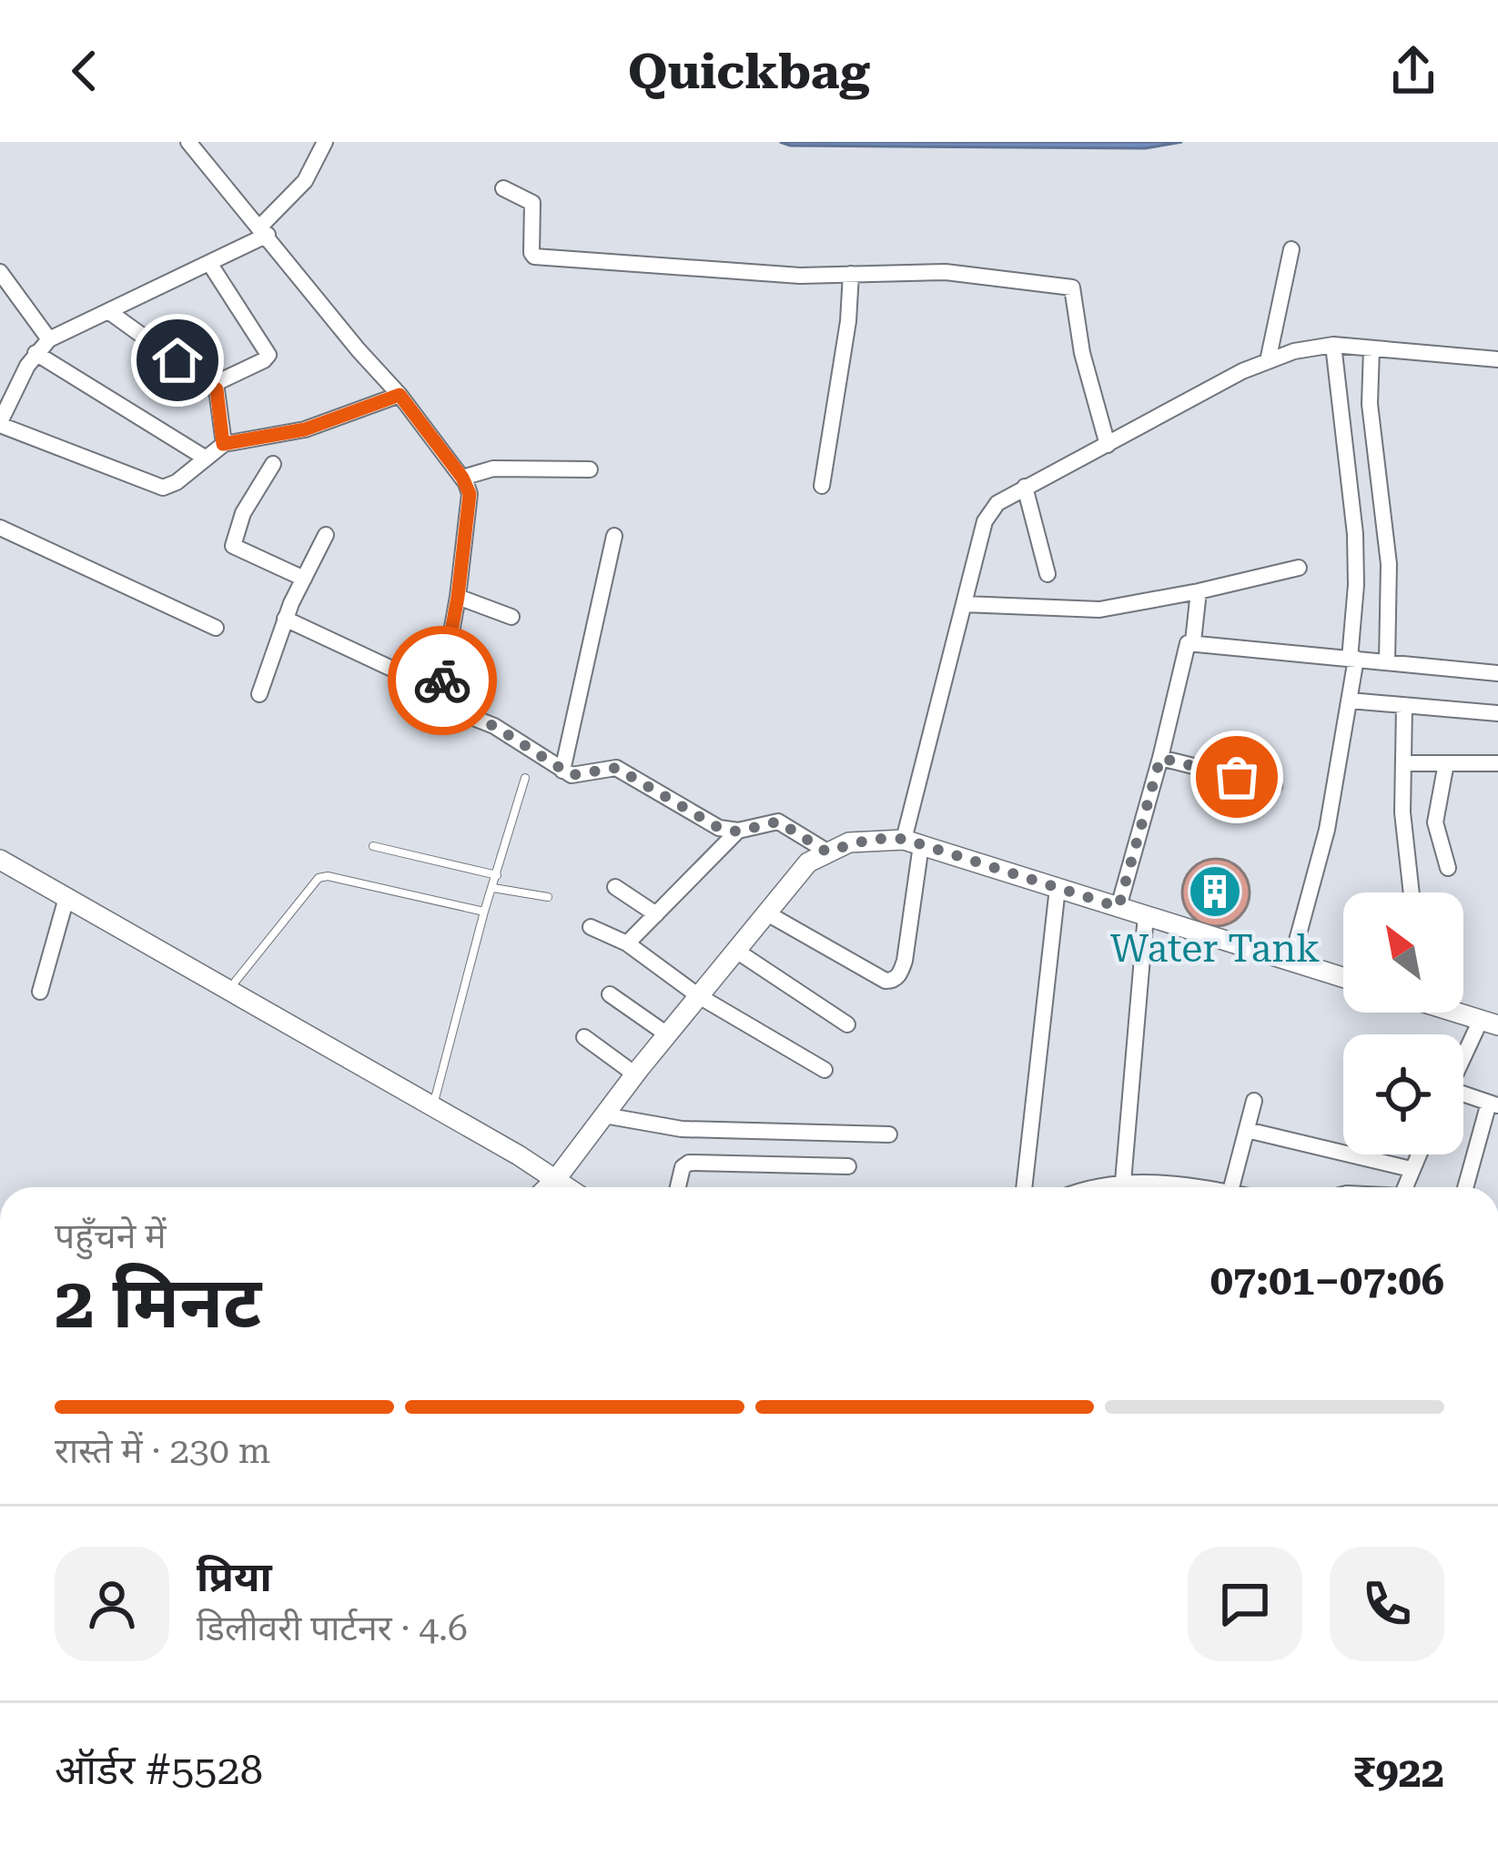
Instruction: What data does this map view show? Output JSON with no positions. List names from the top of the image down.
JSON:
{
  "places": {
    "building": ["Water Tank"]
  },
  "north": "top left",
  "page": {
    "header": "Quickbag",
    "heading": ["2 मिनट", "पहुँचने में", "07:01–07:06"],
    "panel": [
      "प्रिया",
      "डिलीवरी पार्टनर · 4.6",
      "ऑर्डर #5528",
      "₹922"
    ],
    "bar": "रास्ते में · 230 m"
  }
}
